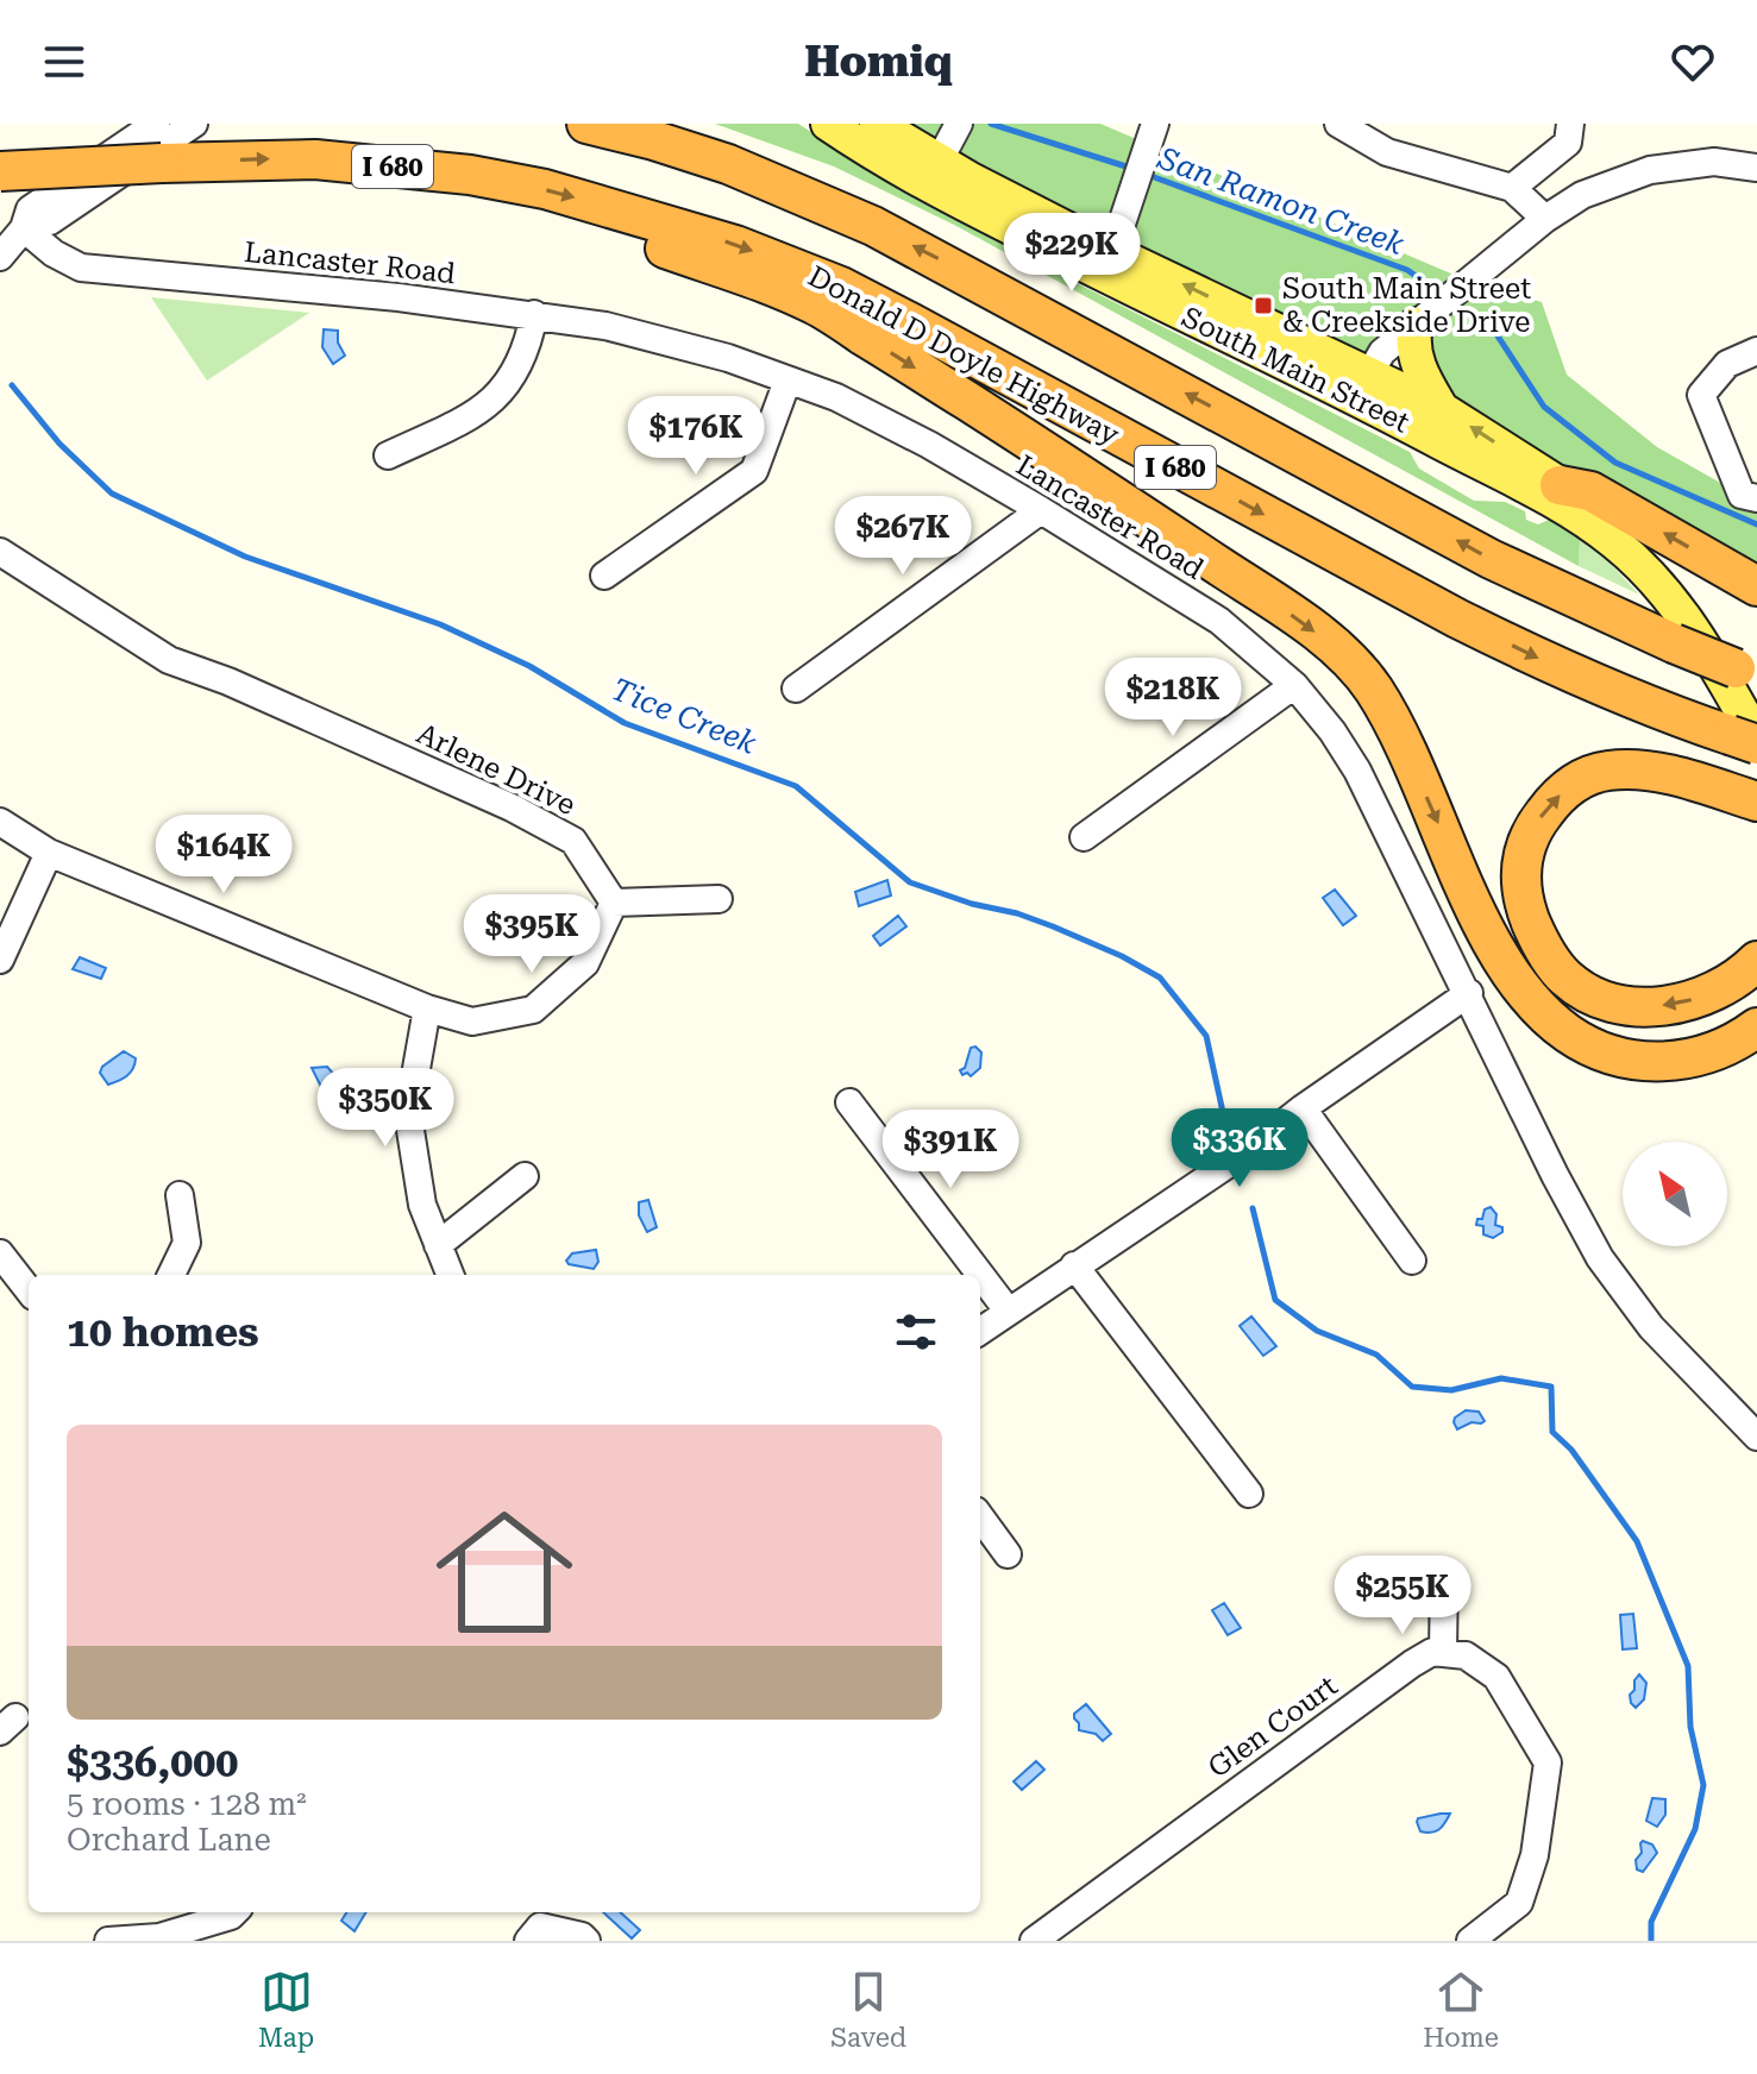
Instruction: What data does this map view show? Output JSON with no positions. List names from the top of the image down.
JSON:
{
  "streets": {
    "highway": ["I 680", "Donald D Doyle Highway"],
    "main road": ["South Main Street"],
    "street": ["Lancaster Road", "Arlene Drive", "Glen Court"]
  },
  "crossings": [
    ["Donald D Doyle Highway", "South Main Street"]
  ],
  "water": ["San Ramon Creek", "Tice Creek"],
  "places": {
    "transit": ["South Main Street & Creekside Drive"]
  },
  "north": "top left",
  "page": {
    "header": "Homiq",
    "price": [
      "$229K",
      "$176K",
      "$267K",
      "$218K",
      "$164K",
      "$395K",
      "$350K",
      "$336K",
      "$391K",
      "$255K"
    ],
    "heading": "10 homes",
    "list": [
      {
        "name": "$336,000",
        "note": "5 rooms · 128 m² · Orchard Lane"
      }
    ],
    "tabs": ["Map", "Saved", "Home"]
  }
}
